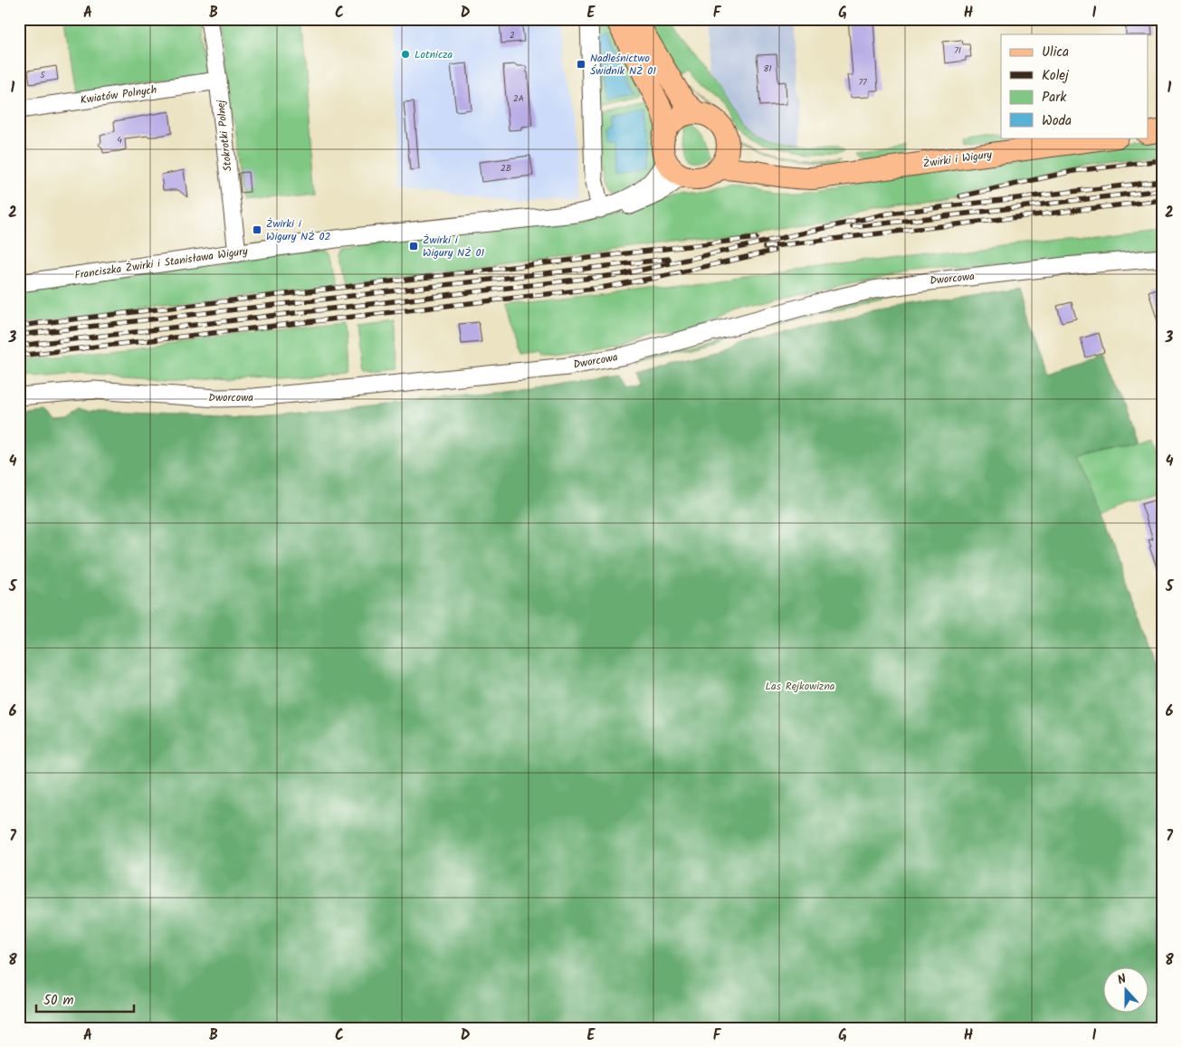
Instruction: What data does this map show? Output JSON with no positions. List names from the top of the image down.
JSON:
{
  "streets": {
    "main road": ["Żwirki i Wigury"],
    "street": [
      "Kwiatów Polnych",
      "Stokrotki Polnej",
      "Franciszka Żwirki i Stanisława Wigury",
      "Dworcowa"
    ]
  },
  "crossings": [
    ["Kwiatów Polnych", "Stokrotki Polnej"],
    ["Stokrotki Polnej", "Franciszka Żwirki i Stanisława Wigury"]
  ],
  "parks": ["Las Rejkowizna"],
  "places": {
    "other": ["Lotnicza"],
    "transit": ["Nadleśnictwo Świdnik NŻ 01", "Żwirki i Wigury NŻ 02", "Żwirki i Wigury NŻ 01"]
  },
  "house_numbers": [
    "2",
    "71",
    "81",
    "5",
    "77",
    "2A",
    "4",
    "2B"
  ],
  "legend": [
    "Ulica",
    "Kolej",
    "Park",
    "Woda"
  ],
  "scale_bar": "50 m",
  "north": "top",
  "grid": {
    "columns": [
      "A",
      "B",
      "C",
      "D",
      "E",
      "F",
      "G",
      "H",
      "I"
    ],
    "rows": [
      "1",
      "2",
      "3",
      "4",
      "5",
      "6",
      "7",
      "8"
    ]
  }
}
